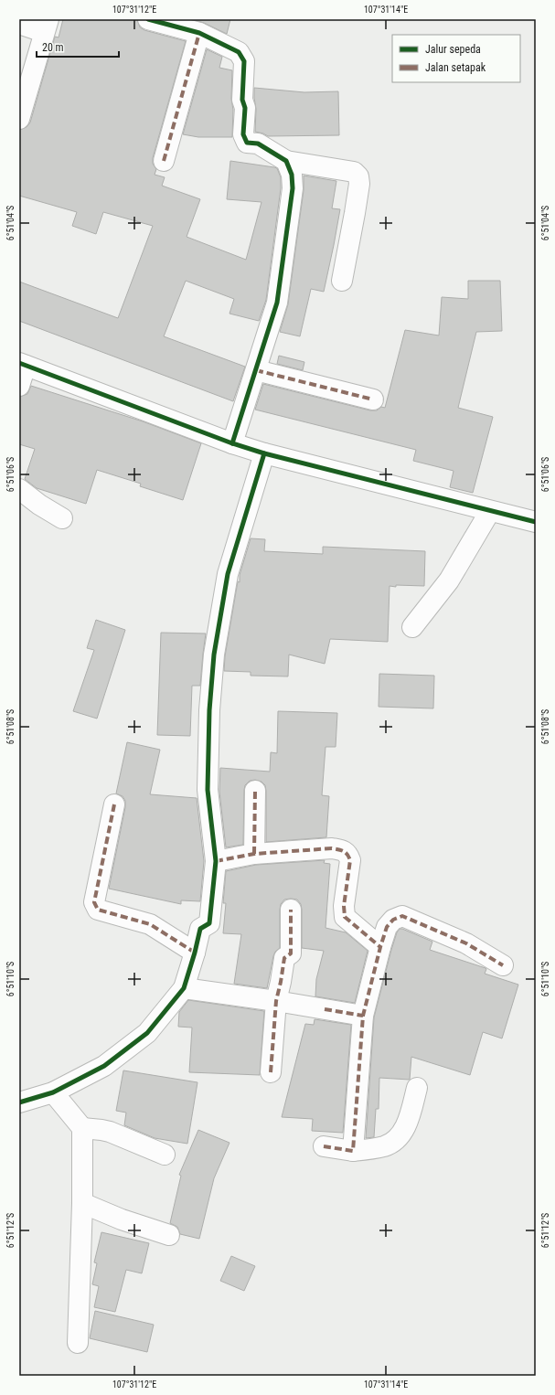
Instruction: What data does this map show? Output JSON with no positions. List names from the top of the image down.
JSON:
{
  "legend": ["Jalur sepeda", "Jalan setapak"],
  "scale_bar": "20 m",
  "coordinates": [
    "107°31'12\"E",
    "107°31'14\"E",
    "6°51'04\"S",
    "6°51'06\"S",
    "6°51'08\"S",
    "6°51'10\"S",
    "6°51'12\"S"
  ]
}
